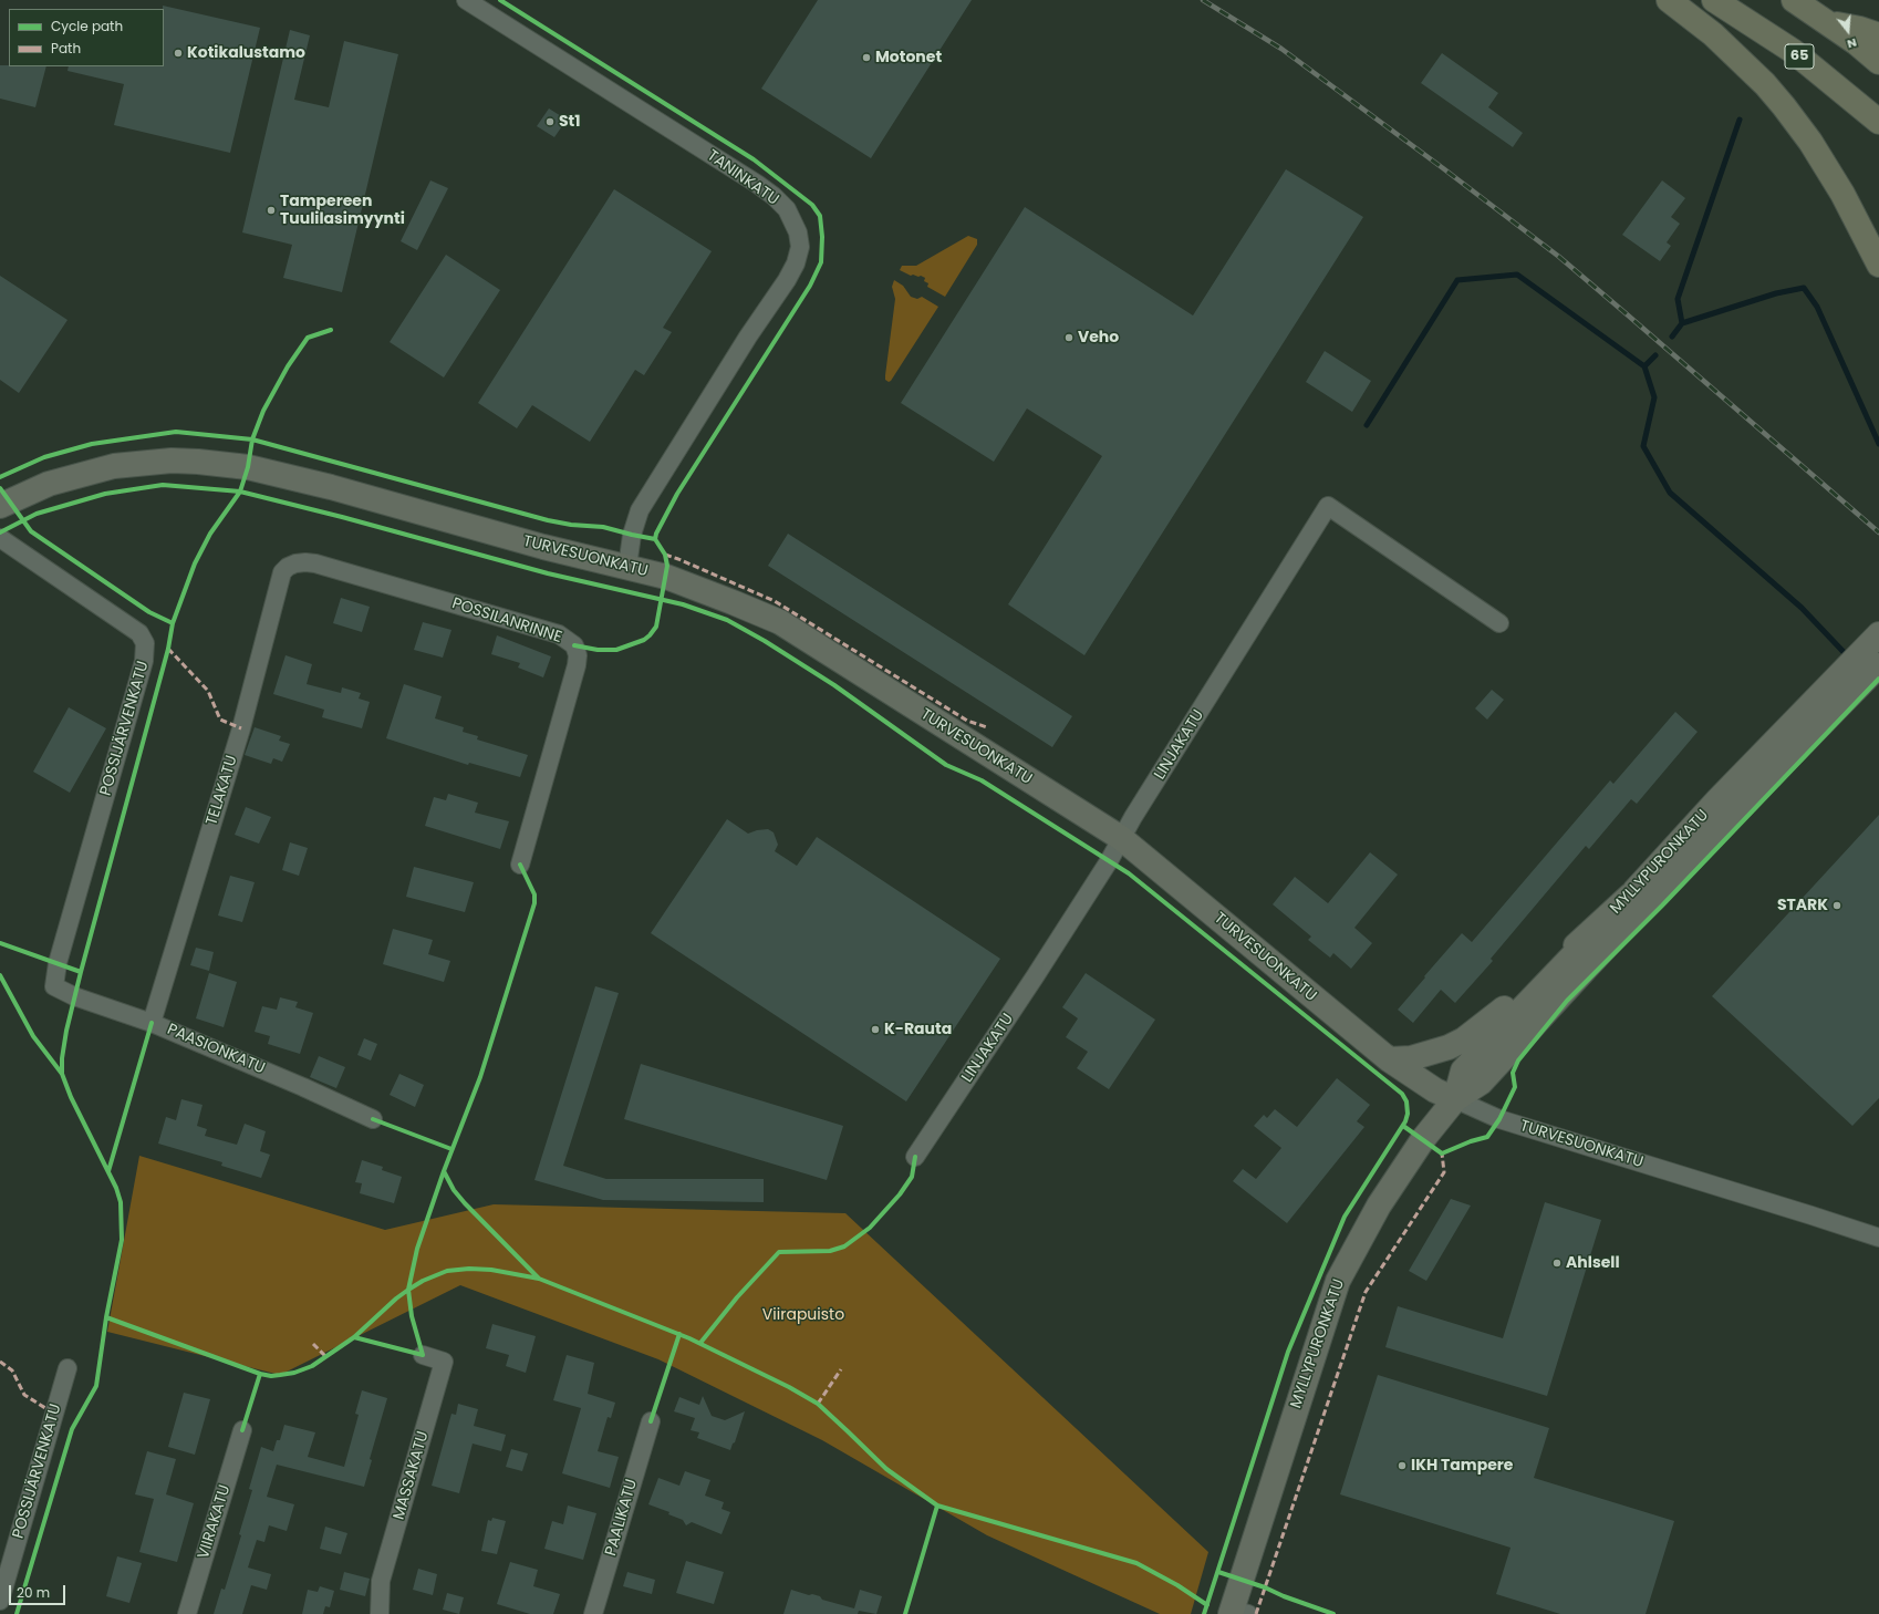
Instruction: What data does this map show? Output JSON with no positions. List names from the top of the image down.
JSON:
{
  "streets": {
    "highway": ["65"],
    "main road": ["TURVESUONKATU", "MYLLYPURONKATU"],
    "street": [
      "TANINKATU",
      "POSSILANRINNE",
      "POSSIJÄRVENKATU",
      "LINJAKATU",
      "TELAKATU",
      "PAASIONKATU",
      "MASSAKATU",
      "PAALIKATU",
      "VIIRAKATU"
    ]
  },
  "crossings": [
    ["TANINKATU", "TURVESUONKATU"],
    ["TURVESUONKATU", "LINJAKATU"],
    ["TURVESUONKATU", "MYLLYPURONKATU"],
    ["POSSILANRINNE", "TELAKATU"],
    ["POSSIJÄRVENKATU", "PAASIONKATU"],
    ["TELAKATU", "PAASIONKATU"]
  ],
  "parks": ["Viirapuisto"],
  "places": [
    "Kotikalustamo",
    "Motonet",
    "St1",
    "Tampereen Tuulilasimyynti",
    "Veho",
    "STARK",
    "K-Rauta",
    "Ahlsell",
    "IKH Tampere"
  ],
  "legend": ["Cycle path", "Path"],
  "scale_bar": "20 m",
  "north": "bottom"
}
